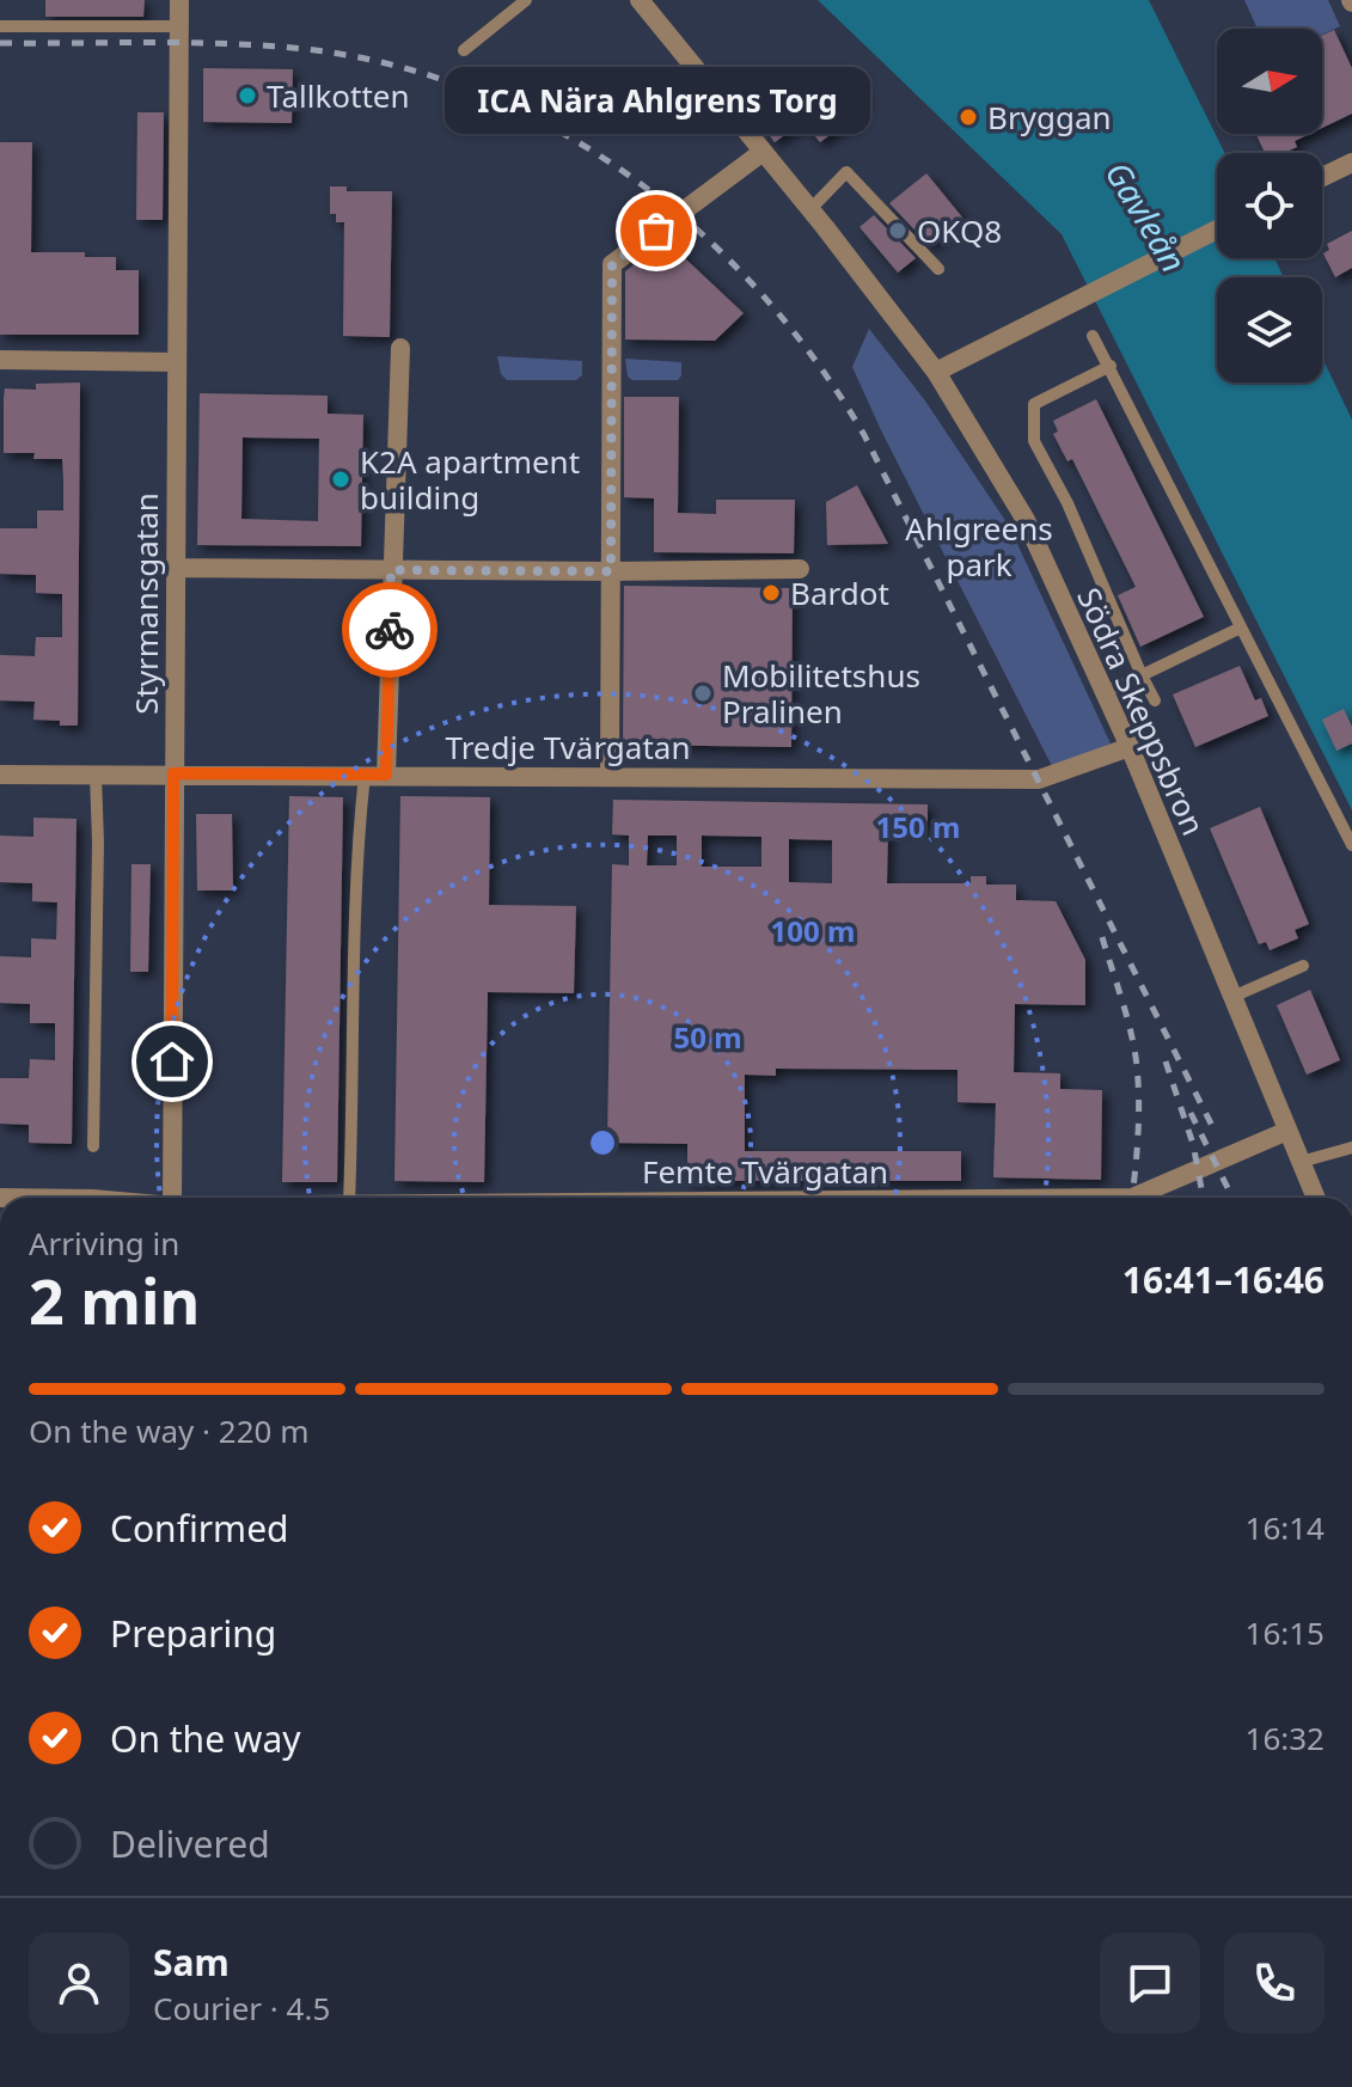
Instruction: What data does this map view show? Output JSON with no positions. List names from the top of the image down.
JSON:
{
  "streets": {
    "street": [
      "Styrmansgatan",
      "Södra Skeppsbron",
      "Tredje Tvärgatan",
      "Femte Tvärgatan"
    ]
  },
  "crossings": [
    ["Styrmansgatan", "Tredje Tvärgatan"],
    ["Södra Skeppsbron", "Tredje Tvärgatan"],
    ["Södra Skeppsbron", "Femte Tvärgatan"]
  ],
  "water": ["Gavleån"],
  "parks": ["Ahlgreens park"],
  "places": [
    "Tallkotten",
    "Bryggan",
    "ICA Nära Ahlgrens Torg",
    "OKQ8",
    "K2A apartment building",
    "Bardot",
    "Mobilitetshus Pralinen"
  ],
  "north": "right",
  "page": {
    "bubble": "ICA Nära Ahlgrens Torg",
    "heading": ["2 min", "Arriving in", "16:41–16:46"],
    "panel": ["Sam", "Courier · 4.5"],
    "bar": "On the way · 220 m",
    "list": [
      ["Confirmed", "16:14"],
      ["Preparing", "16:15"],
      ["On the way", "16:32"],
      "Delivered"
    ]
  },
  "rings": ["150 m", "100 m", "50 m"]
}
